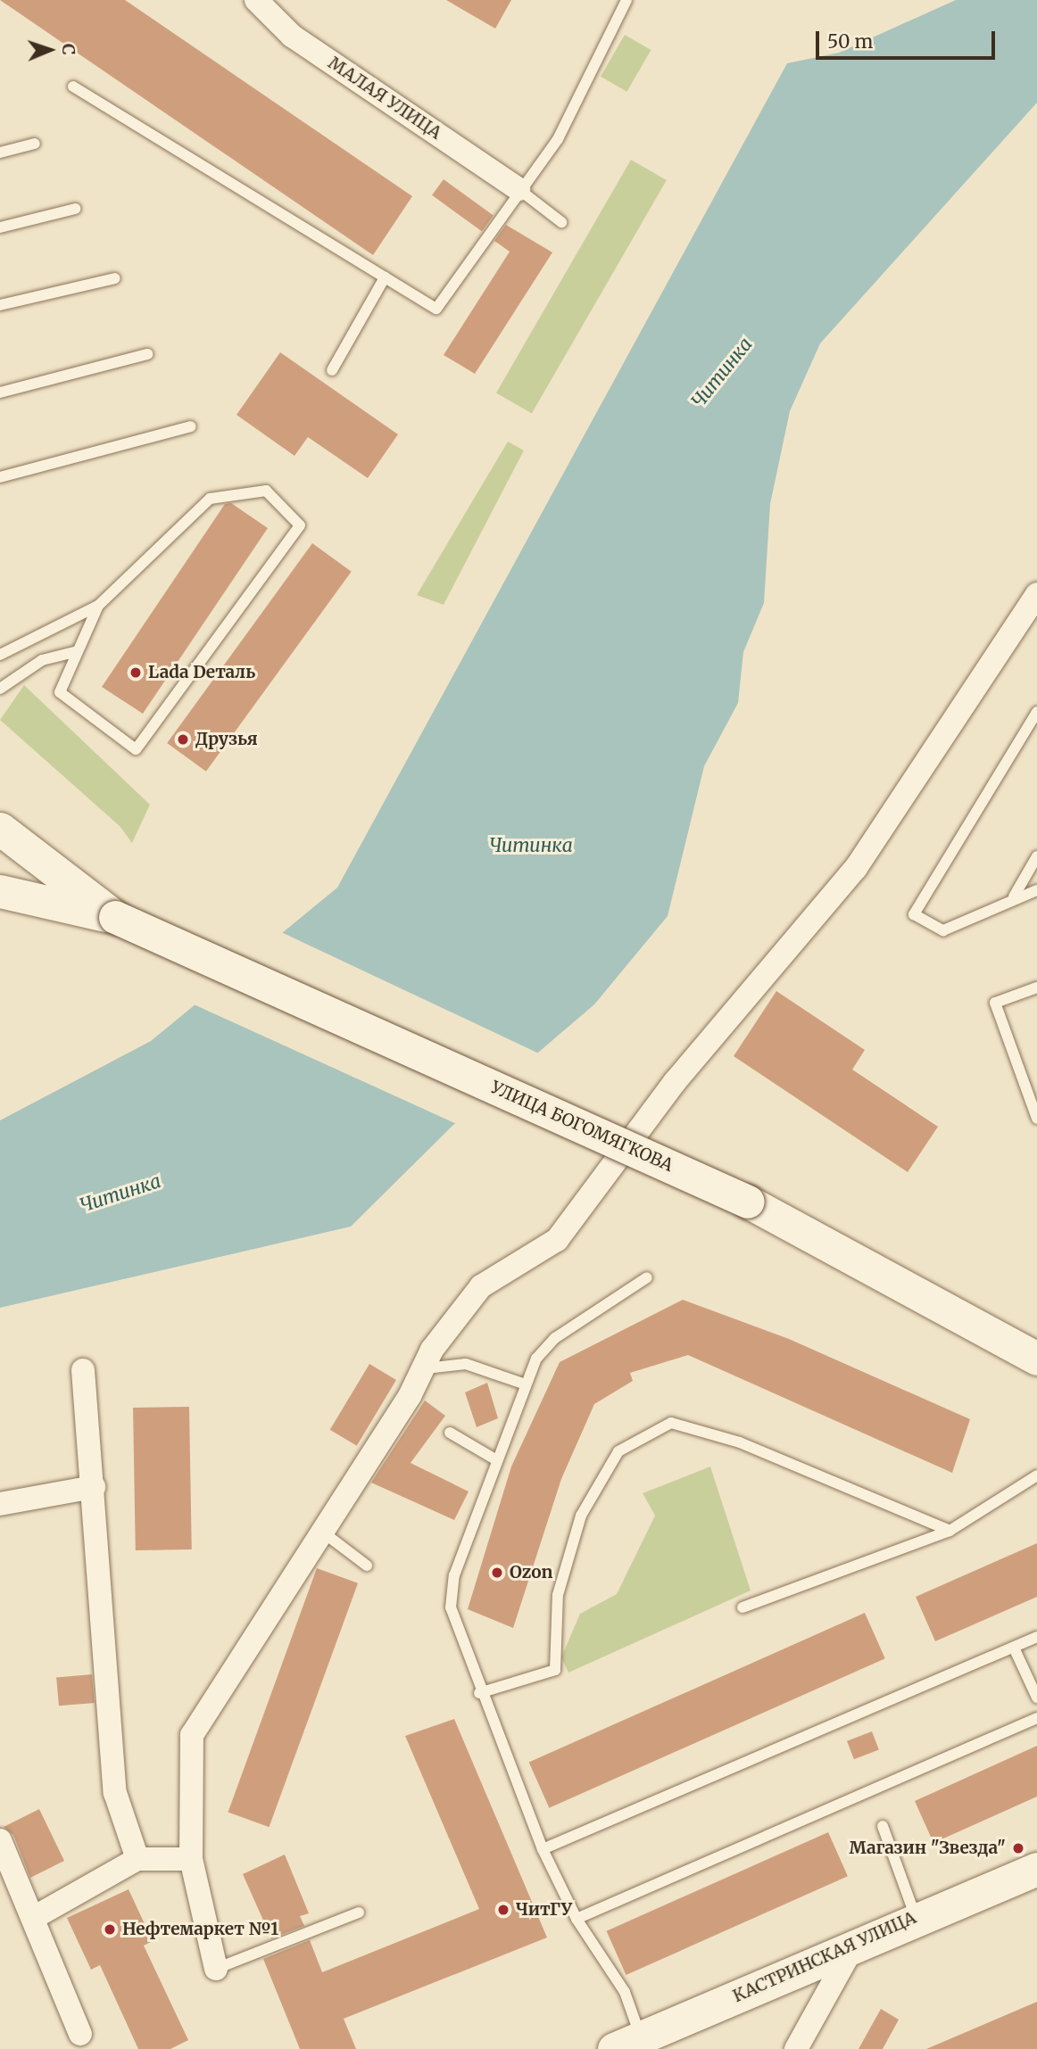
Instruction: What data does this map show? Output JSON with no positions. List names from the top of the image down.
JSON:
{
  "streets": {
    "main road": ["УЛИЦА БОГОМЯГКОВА", "КАСТРИНСКАЯ УЛИЦА"],
    "street": ["МАЛАЯ УЛИЦА"]
  },
  "water": ["Читинка"],
  "places": [
    "Lada Dеталь",
    "Друзья",
    "Ozon",
    "Магазин \"Звезда\"",
    "ЧитГУ",
    "Нефтемаркет №1"
  ],
  "scale_bar": "50 m",
  "north": "right"
}
